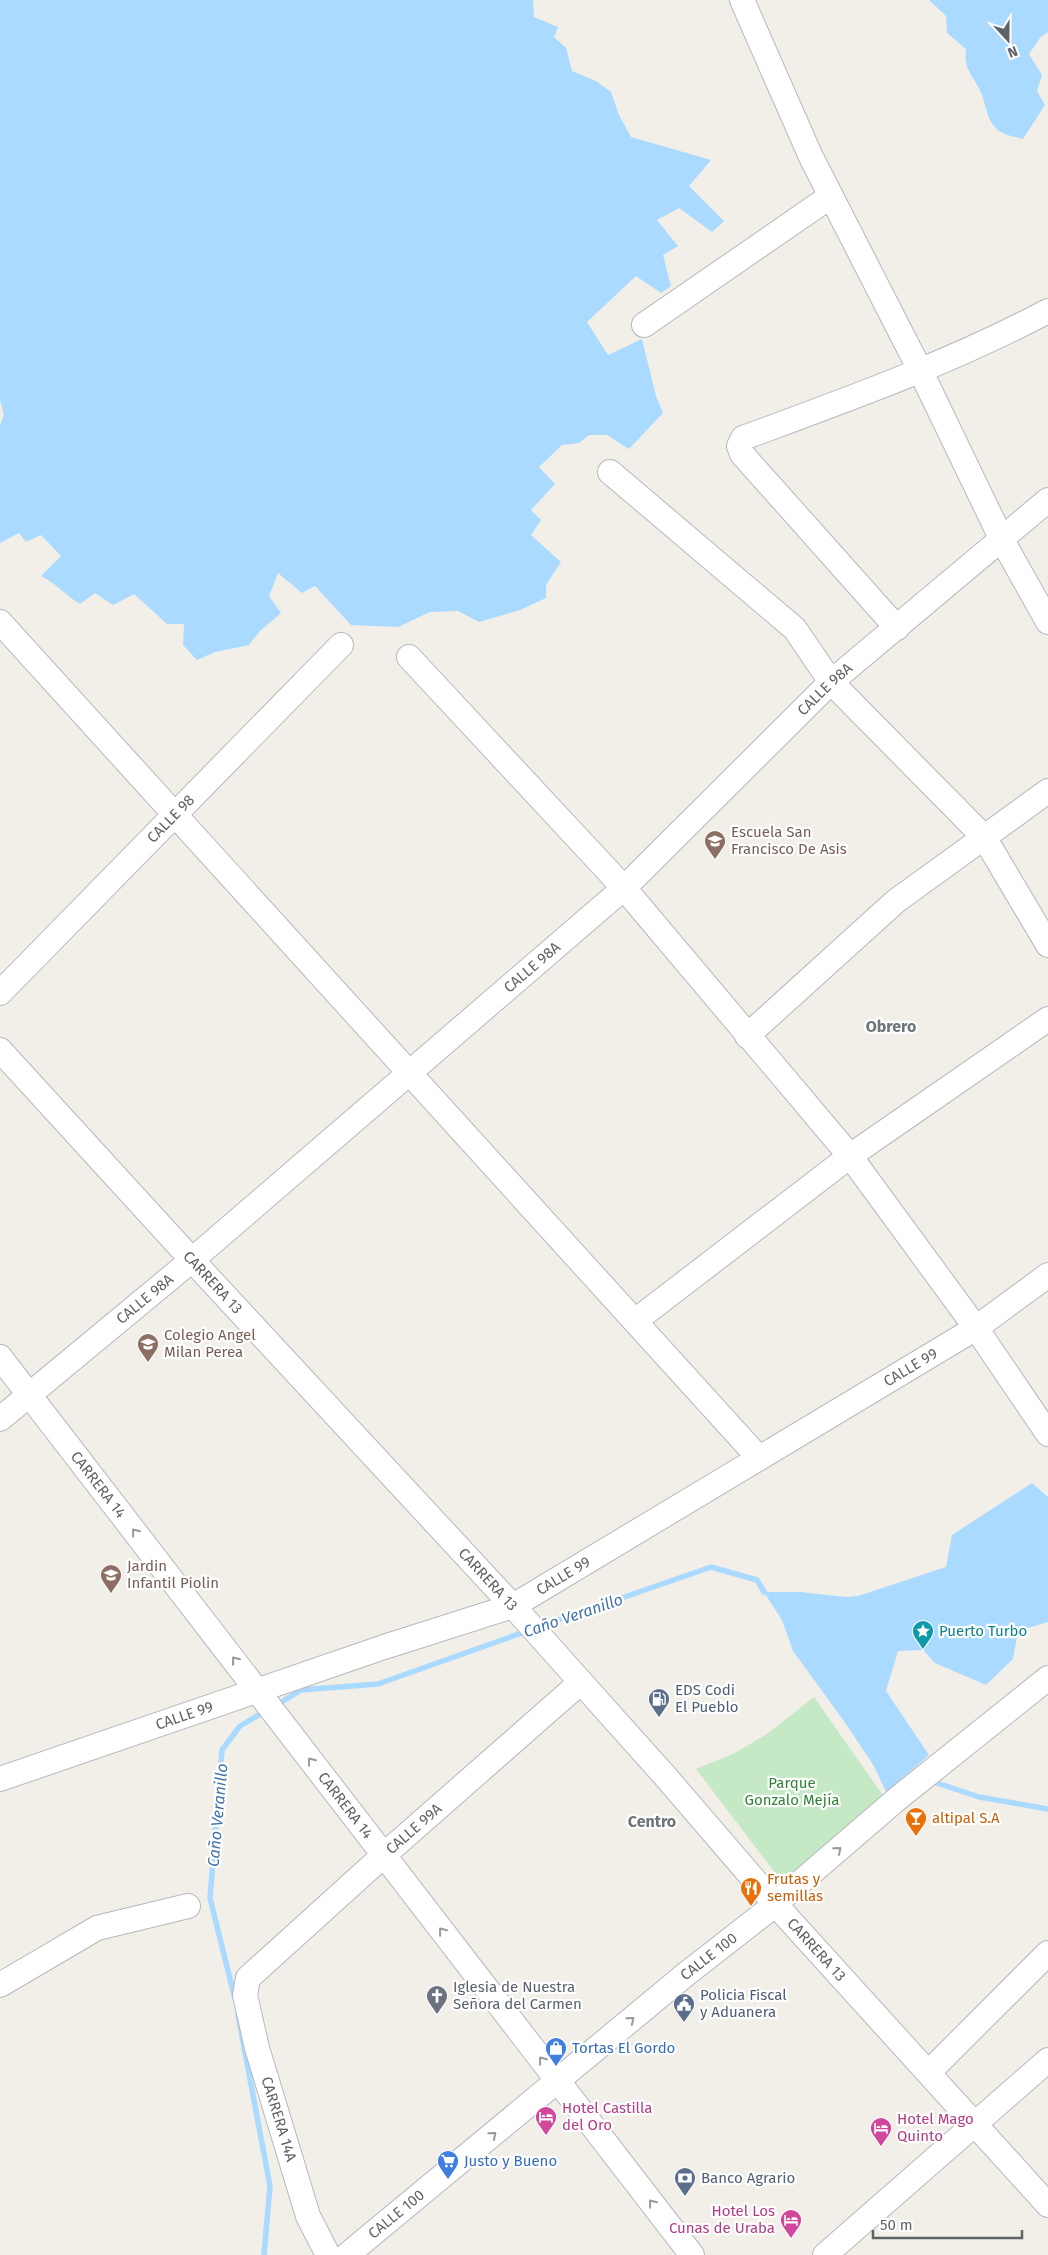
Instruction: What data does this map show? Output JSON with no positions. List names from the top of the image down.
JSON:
{
  "streets": {
    "street": [
      "CALLE 98A",
      "CALLE 98",
      "CARRERA 13",
      "CALLE 99",
      "CARRERA 14",
      "CALLE 99A",
      "CALLE 100",
      "CARRERA 14A"
    ]
  },
  "crossings": [
    ["CALLE 98A", "CARRERA 13"],
    ["CALLE 98A", "CARRERA 14"],
    ["CARRERA 13", "CALLE 99"],
    ["CARRERA 13", "CALLE 99A"],
    ["CARRERA 13", "CALLE 100"],
    ["CALLE 99", "CARRERA 14"],
    ["CARRERA 14", "CALLE 99A"],
    ["CARRERA 14", "CALLE 100"],
    ["CALLE 99A", "CARRERA 14A"]
  ],
  "one_way": ["CARRERA 14", "CALLE 100"],
  "districts": ["Obrero", "Centro"],
  "water": ["Caño Veranillo"],
  "parks": ["Parque Gonzalo Mejía"],
  "places": {
    "school or university": ["Escuela San Francisco De Asis", "Colegio Angel Milan Perea", "Jardin Infantil Piolin"],
    "place": ["Puerto Turbo"],
    "fuel station": ["EDS Codi El Pueblo"],
    "bar": ["altipal S.A"],
    "restaurant": ["Frutas y semillas"],
    "church": ["Iglesia de Nuestra Señora del Carmen"],
    "public building": ["Policia Fiscal y Aduanera"],
    "shop": ["Tortas El Gordo"],
    "hotel": ["Hotel Castilla del Oro", "Hotel Mago Quinto", "Hotel Los Cunas de Uraba"],
    "supermarket": ["Justo y Bueno"],
    "bank": ["Banco Agrario"]
  },
  "scale_bar": "50 m",
  "north": "bottom"
}
